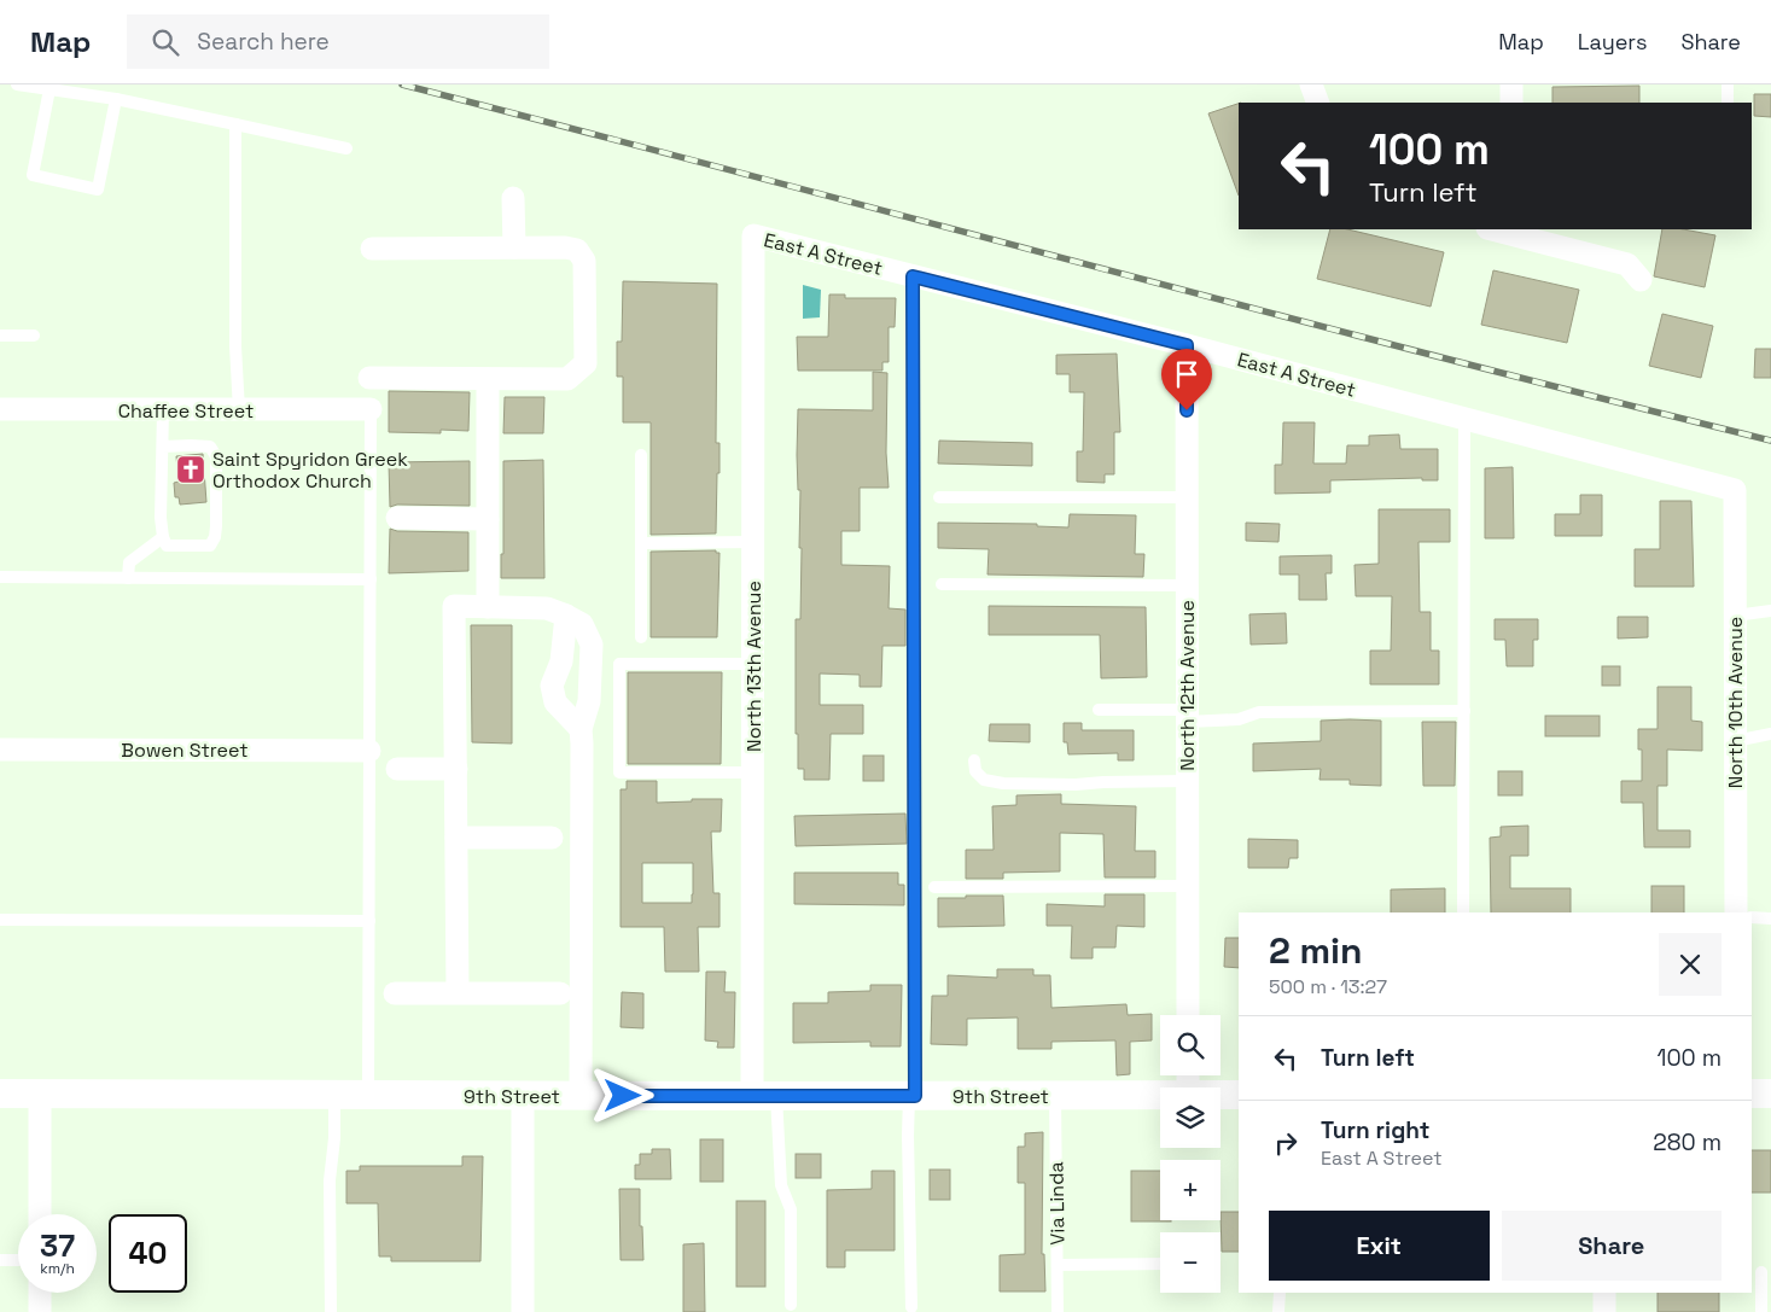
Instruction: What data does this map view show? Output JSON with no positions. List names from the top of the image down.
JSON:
{
  "streets": {
    "street": [
      "East A Street",
      "Chaffee Street",
      "North 13th Avenue",
      "North 12th Avenue",
      "North 10th Avenue",
      "Bowen Street",
      "9th Street"
    ],
    "lane": ["Via Linda"]
  },
  "crossings": [
    ["East A Street", "North 13th Avenue"],
    ["East A Street", "North 12th Avenue"],
    ["East A Street", "North 10th Avenue"],
    ["North 13th Avenue", "9th Street"],
    ["9th Street", "Via Linda"]
  ],
  "places": {
    "church": ["Saint Spyridon Greek Orthodox Church"]
  },
  "page": {
    "header": "Map",
    "search": "Search here",
    "nav": ["Map", "Layers", "Share"],
    "turn": ["100 m", "Turn left"],
    "heading": ["2 min", "500 m · 13:27"],
    "map_buttons": ["+", "−"],
    "list": [
      {
        "name": "Turn left",
        "value": "100 m"
      },
      {
        "name": "Turn right",
        "note": "East A Street",
        "value": "280 m"
      }
    ],
    "buttons": ["Exit", "Share"],
    "speed": "37 km/h",
    "limit": "40"
  }
}
